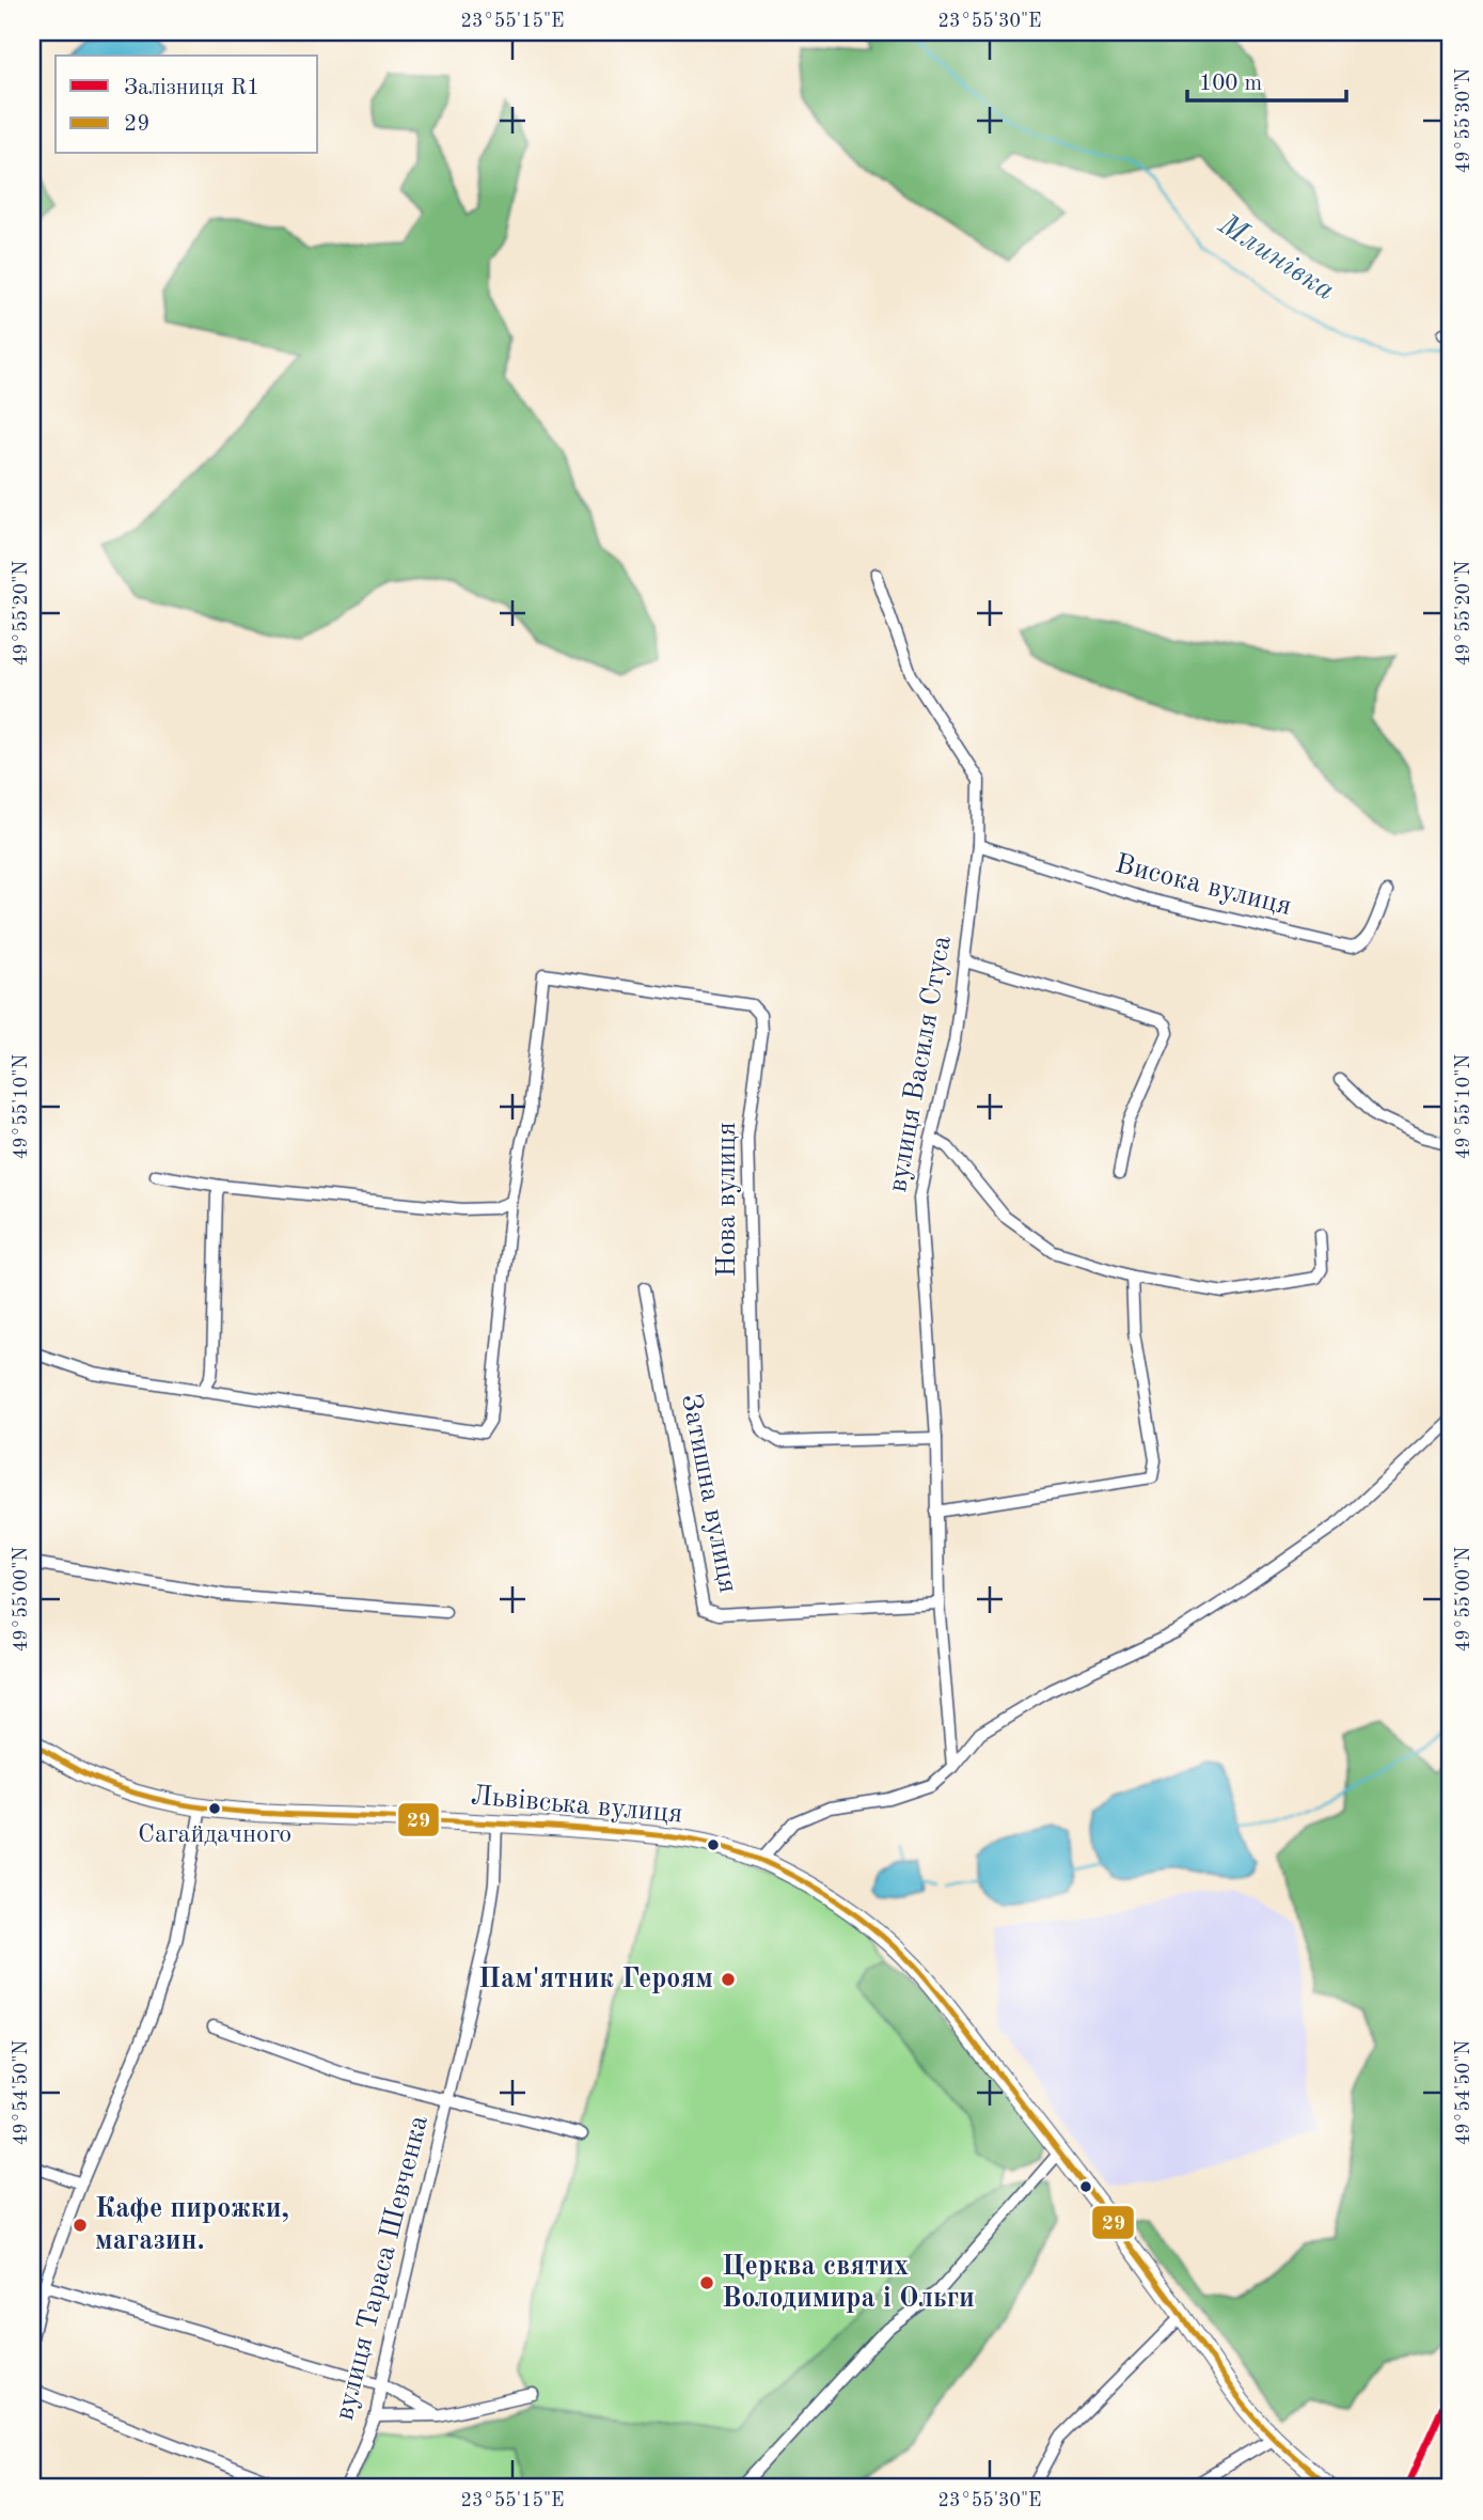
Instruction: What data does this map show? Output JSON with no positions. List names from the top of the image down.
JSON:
{
  "streets": {
    "main road": ["Львівська вулиця"],
    "street": [
      "Висока вулиця",
      "вулиця Василя Стуса",
      "Нова вулиця",
      "Затишна вулиця",
      "вулиця Тараса Шевченка"
    ]
  },
  "crossings": [
    ["Висока вулиця", "вулиця Василя Стуса"],
    ["вулиця Василя Стуса", "Нова вулиця"],
    ["вулиця Василя Стуса", "Затишна вулиця"],
    ["Львівська вулиця", "вулиця Тараса Шевченка"]
  ],
  "water": ["Млинівка"],
  "places": [
    "Сагайдачного",
    "Пам'ятник Героям",
    "Кафе пирожки, магазин.",
    "Церква святих Володимира і Ольги"
  ],
  "lines": ["transit line 29", "rail line R1"],
  "legend": ["Залізниця R1", "29"],
  "scale_bar": "100 m",
  "coordinates": [
    "23°55'15\"E",
    "23°55'30\"E",
    "49°55'30\"N",
    "49°55'20\"N",
    "49°55'10\"N",
    "49°55'00\"N",
    "49°54'50\"N"
  ]
}
